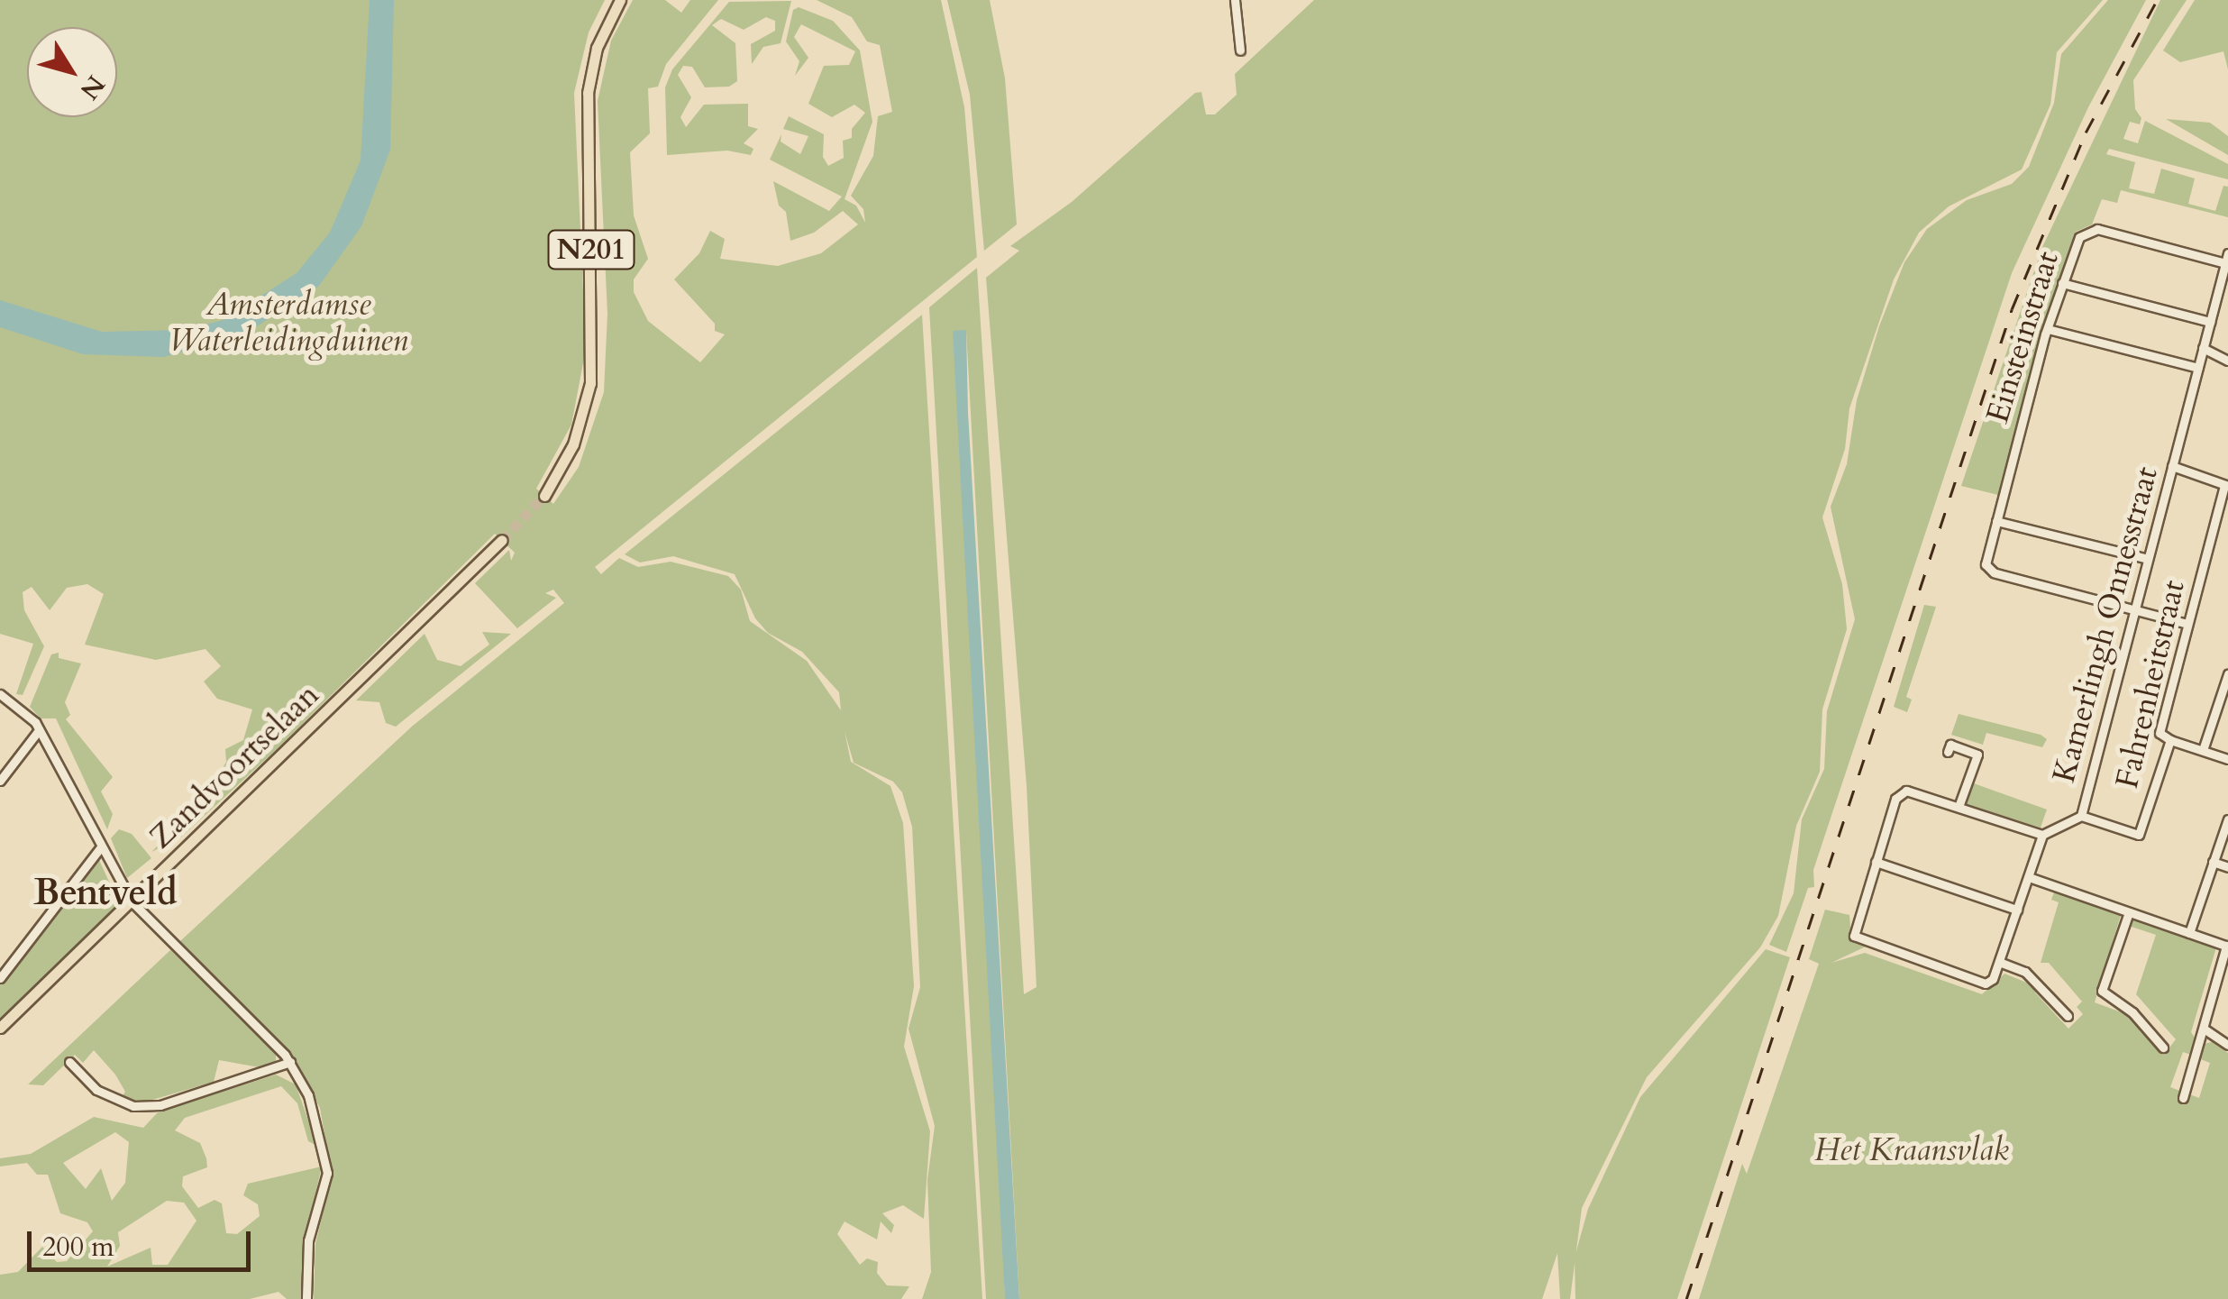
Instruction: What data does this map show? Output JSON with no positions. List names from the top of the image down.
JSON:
{
  "streets": {
    "main road": ["N201", "Zandvoortselaan"],
    "street": ["Einsteinstraat", "Kamerlingh Onnesstraat", "Fahrenheitstraat"]
  },
  "crossings": [
    ["Einsteinstraat", "Kamerlingh Onnesstraat"],
    ["Kamerlingh Onnesstraat", "Fahrenheitstraat"]
  ],
  "districts": ["Bentveld"],
  "parks": ["Amsterdamse Waterleidingduinen", "Het Kraansvlak"],
  "scale_bar": "200 m",
  "north": "bottom right"
}
